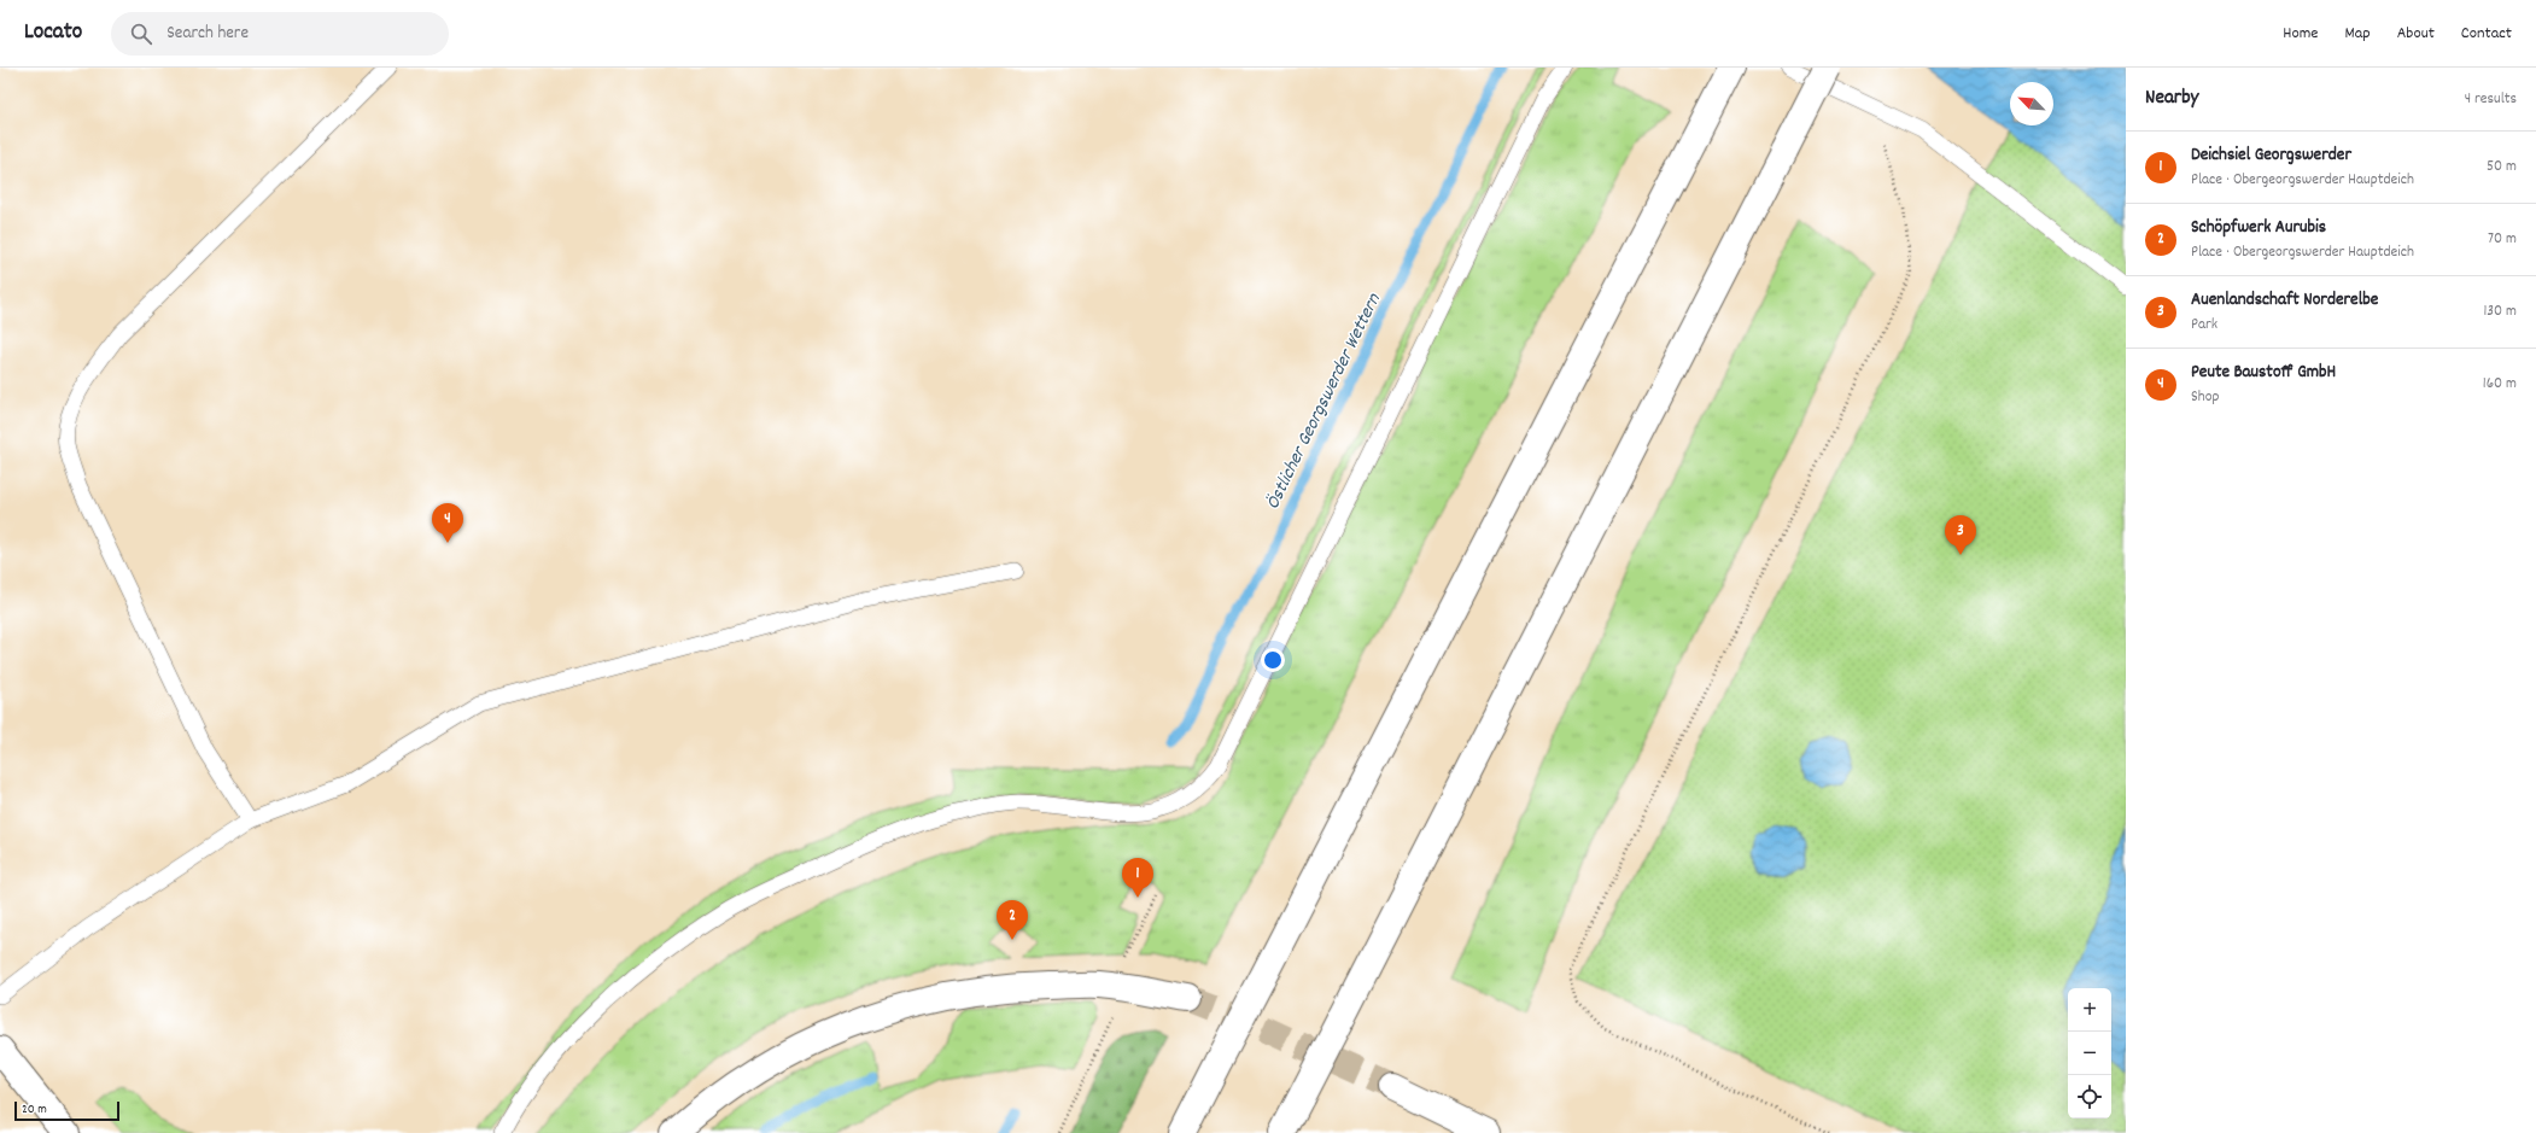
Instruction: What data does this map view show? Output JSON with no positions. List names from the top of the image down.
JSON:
{
  "water": ["Östlicher Georgswerder Wettern"],
  "scale_bar": "20 m",
  "north": "top left",
  "page": {
    "header": "Locato",
    "search": "Search here",
    "nav": [
      "Home",
      "Map",
      "About",
      "Contact"
    ],
    "heading": ["Nearby", "4 results"],
    "list": [
      {
        "mark": "1",
        "name": "Deichsiel Georgswerder",
        "note": "Place · Obergeorgswerder Hauptdeich",
        "value": "50 m"
      },
      {
        "mark": "2",
        "name": "Schöpfwerk Aurubis",
        "note": "Place · Obergeorgswerder Hauptdeich",
        "value": "70 m"
      },
      {
        "mark": "3",
        "name": "Auenlandschaft Norderelbe",
        "note": "Park",
        "value": "130 m"
      },
      {
        "mark": "4",
        "name": "Peute Baustoff GmbH",
        "note": "Shop",
        "value": "160 m"
      }
    ],
    "pins": [
      "4",
      "3",
      "1",
      "2"
    ],
    "map_buttons": ["+", "−"],
    "scale": "20 m"
  }
}
